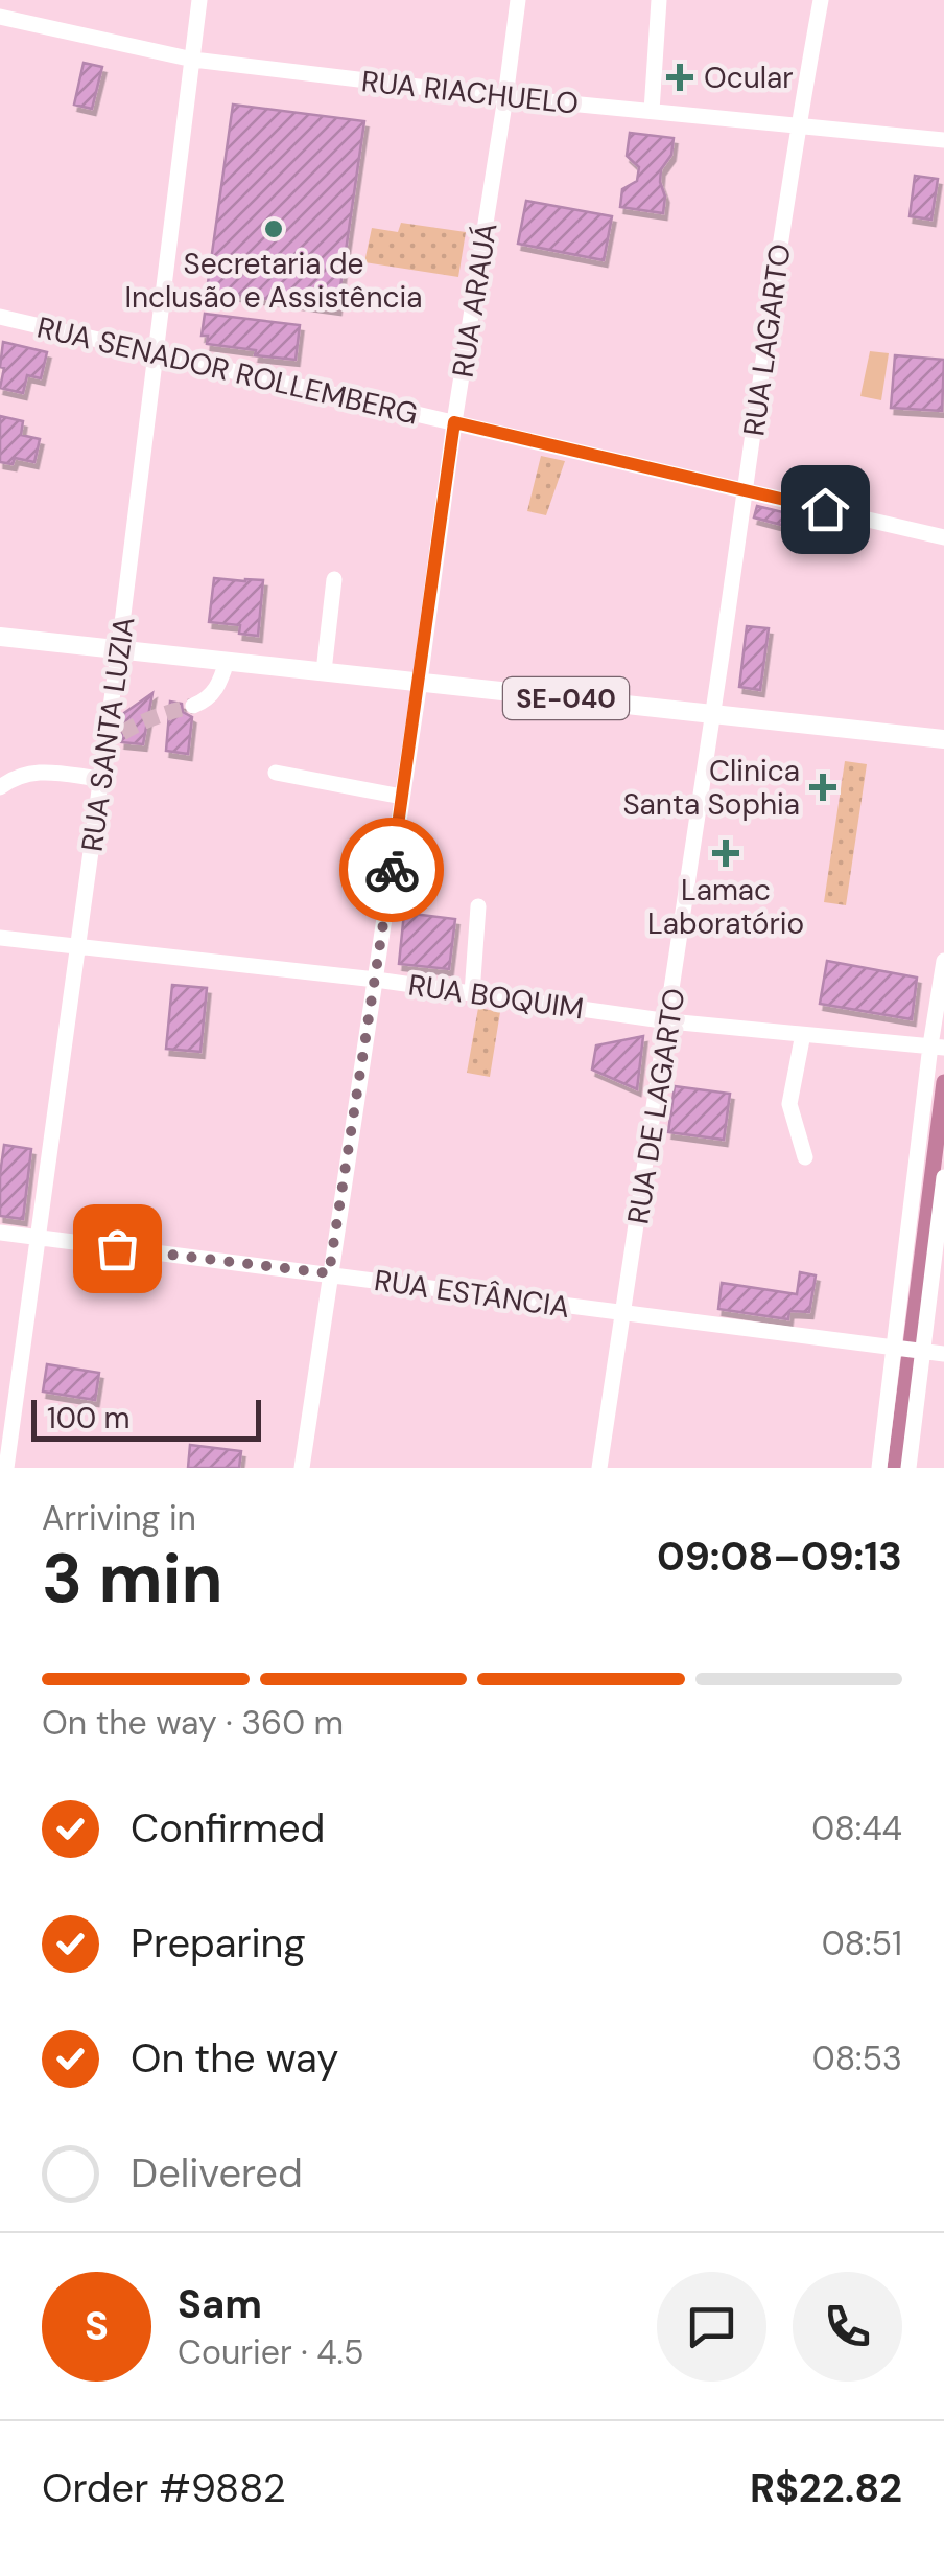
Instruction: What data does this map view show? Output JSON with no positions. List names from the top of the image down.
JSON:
{
  "streets": {
    "main road": ["SE-040"],
    "street": [
      "RUA RIACHUELO",
      "RUA ARAUÁ",
      "RUA LAGARTO",
      "RUA SENADOR ROLLEMBERG",
      "RUA SANTA LUZIA",
      "RUA BOQUIM",
      "RUA DE LAGARTO",
      "RUA ESTÂNCIA"
    ]
  },
  "crossings": [
    ["RUA RIACHUELO", "RUA ARAUÁ"],
    ["RUA RIACHUELO", "RUA LAGARTO"],
    ["RUA RIACHUELO", "RUA SANTA LUZIA"],
    ["RUA ARAUÁ", "RUA SENADOR ROLLEMBERG"],
    ["RUA ARAUÁ", "SE-040"],
    ["RUA ARAUÁ", "RUA BOQUIM"],
    ["RUA ARAUÁ", "RUA ESTÂNCIA"],
    ["RUA LAGARTO", "RUA SENADOR ROLLEMBERG"],
    ["RUA LAGARTO", "SE-040"],
    ["RUA LAGARTO", "RUA DE LAGARTO"],
    ["RUA SENADOR ROLLEMBERG", "RUA SANTA LUZIA"],
    ["SE-040", "RUA SANTA LUZIA"],
    ["RUA SANTA LUZIA", "RUA BOQUIM"],
    ["RUA SANTA LUZIA", "RUA ESTÂNCIA"],
    ["RUA BOQUIM", "RUA DE LAGARTO"],
    ["RUA DE LAGARTO", "RUA ESTÂNCIA"]
  ],
  "places": {
    "health": ["Ocular", "Clinica Santa Sophia", "Lamac Laboratório"],
    "other": ["Secretaria de Inclusão e Assistência"]
  },
  "scale_bar": "100 m",
  "page": {
    "scale": "100 m",
    "heading": ["3 min", "Arriving in", "09:08–09:13"],
    "panel": [
      "Sam",
      "Courier · 4.5",
      "Order #9882",
      "R$22.82"
    ],
    "bar": "On the way · 360 m",
    "list": [
      ["Confirmed", "08:44"],
      ["Preparing", "08:51"],
      ["On the way", "08:53"],
      "Delivered"
    ],
    "round": "S"
  }
}
